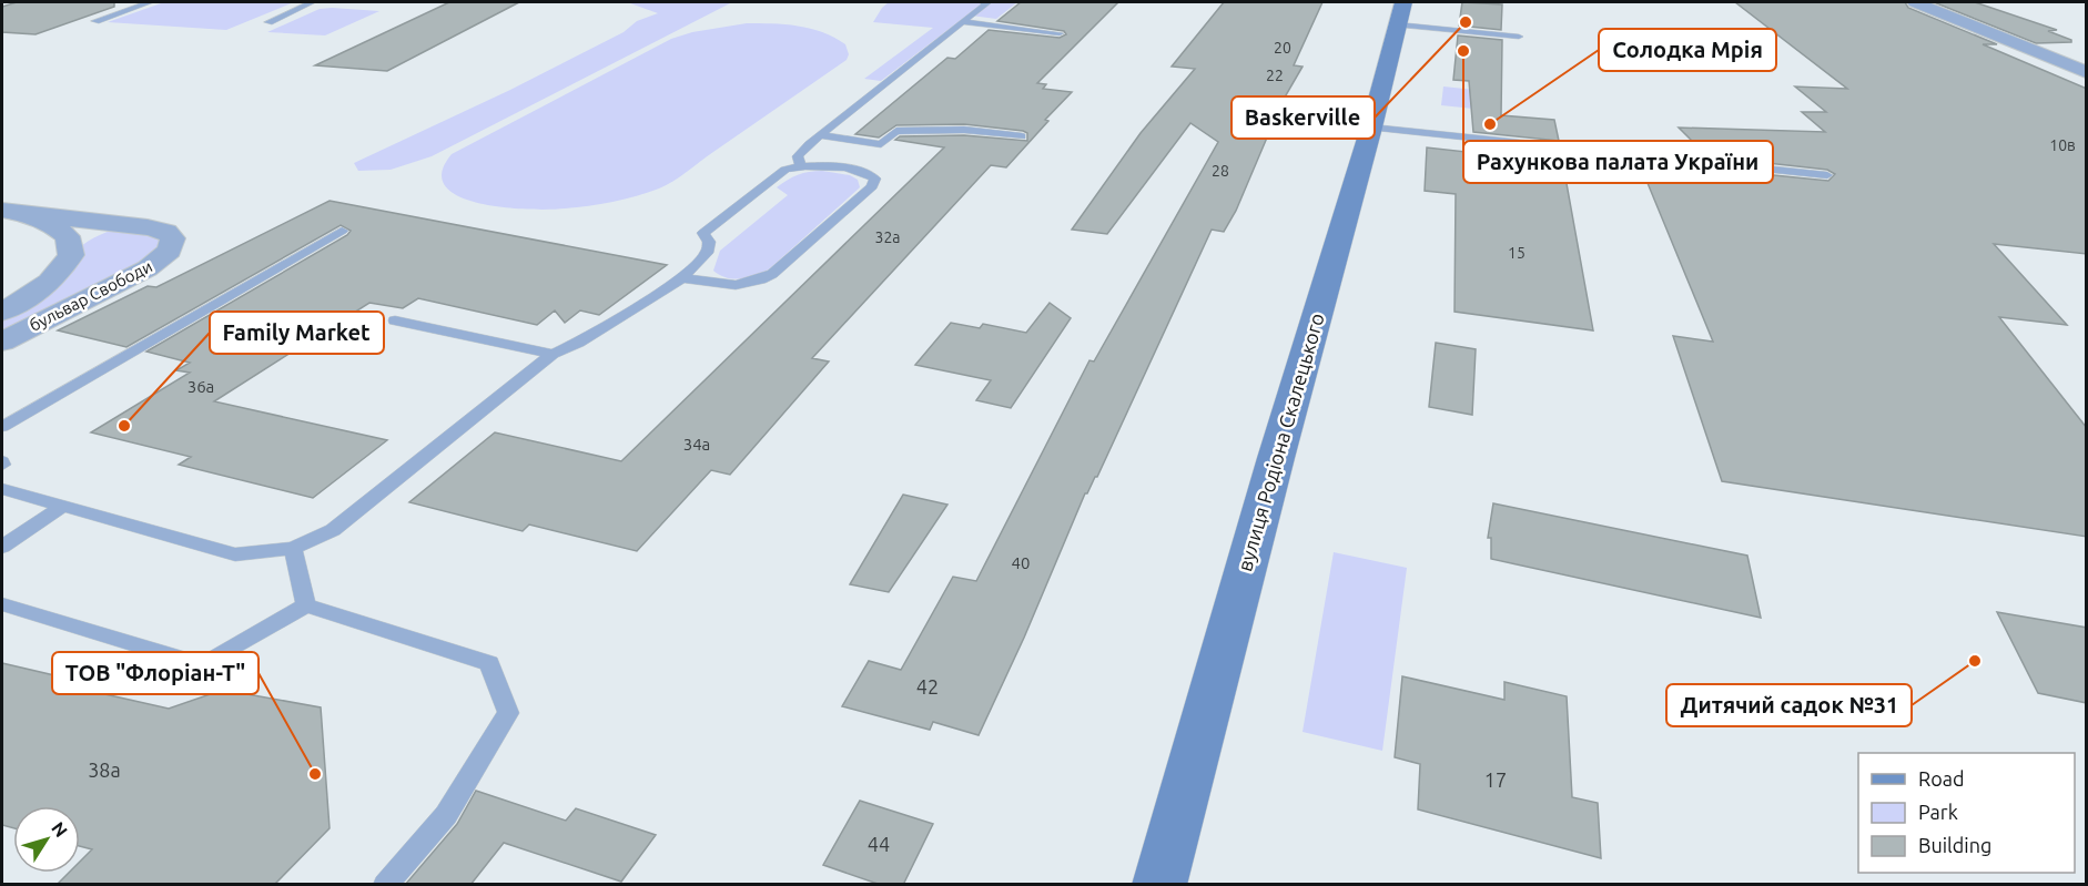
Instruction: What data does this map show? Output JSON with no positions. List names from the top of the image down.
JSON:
{
  "streets": {
    "main road": ["вулиця Родіона Скалецького"],
    "street": ["бульвар Свободи"]
  },
  "places": [
    "Baskerville",
    "Рахункова палата України",
    "Солодка Мрія",
    "Family Market",
    "Дитячий садок №31",
    "ТОВ \"Флоріан-Т\""
  ],
  "house_numbers": [
    "20",
    "22",
    "10в",
    "28",
    "32а",
    "15",
    "36а",
    "34а",
    "40",
    "42",
    "38а",
    "17",
    "44"
  ],
  "legend": ["Road", "Park", "Building"],
  "north": "top right"
}
